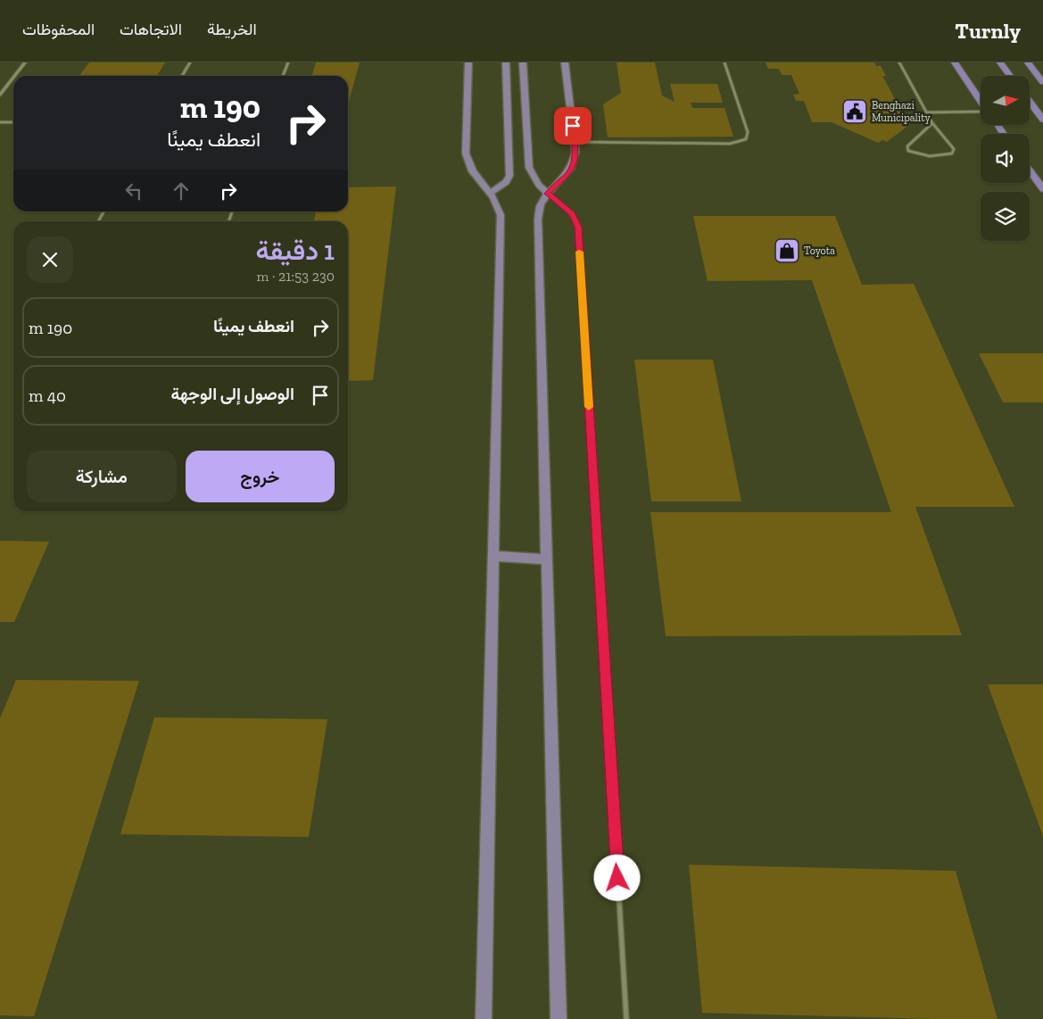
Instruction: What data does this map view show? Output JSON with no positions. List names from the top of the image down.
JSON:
{
  "places": {
    "public building": ["Benghazi Municipality"],
    "shop": ["Toyota"]
  },
  "north": "right",
  "page": {
    "header": "Turnly",
    "nav": ["الخريطة", "الاتجاهات", "المحفوظات"],
    "turn": ["190 m", "انعطف يمينًا"],
    "heading": ["1 دقيقة", "230 m · 21:53"],
    "list": [
      {
        "name": "انعطف يمينًا",
        "value": "190 m"
      },
      {
        "name": "الوصول إلى الوجهة",
        "value": "40 m"
      }
    ],
    "buttons": ["خروج", "مشاركة"]
  }
}
